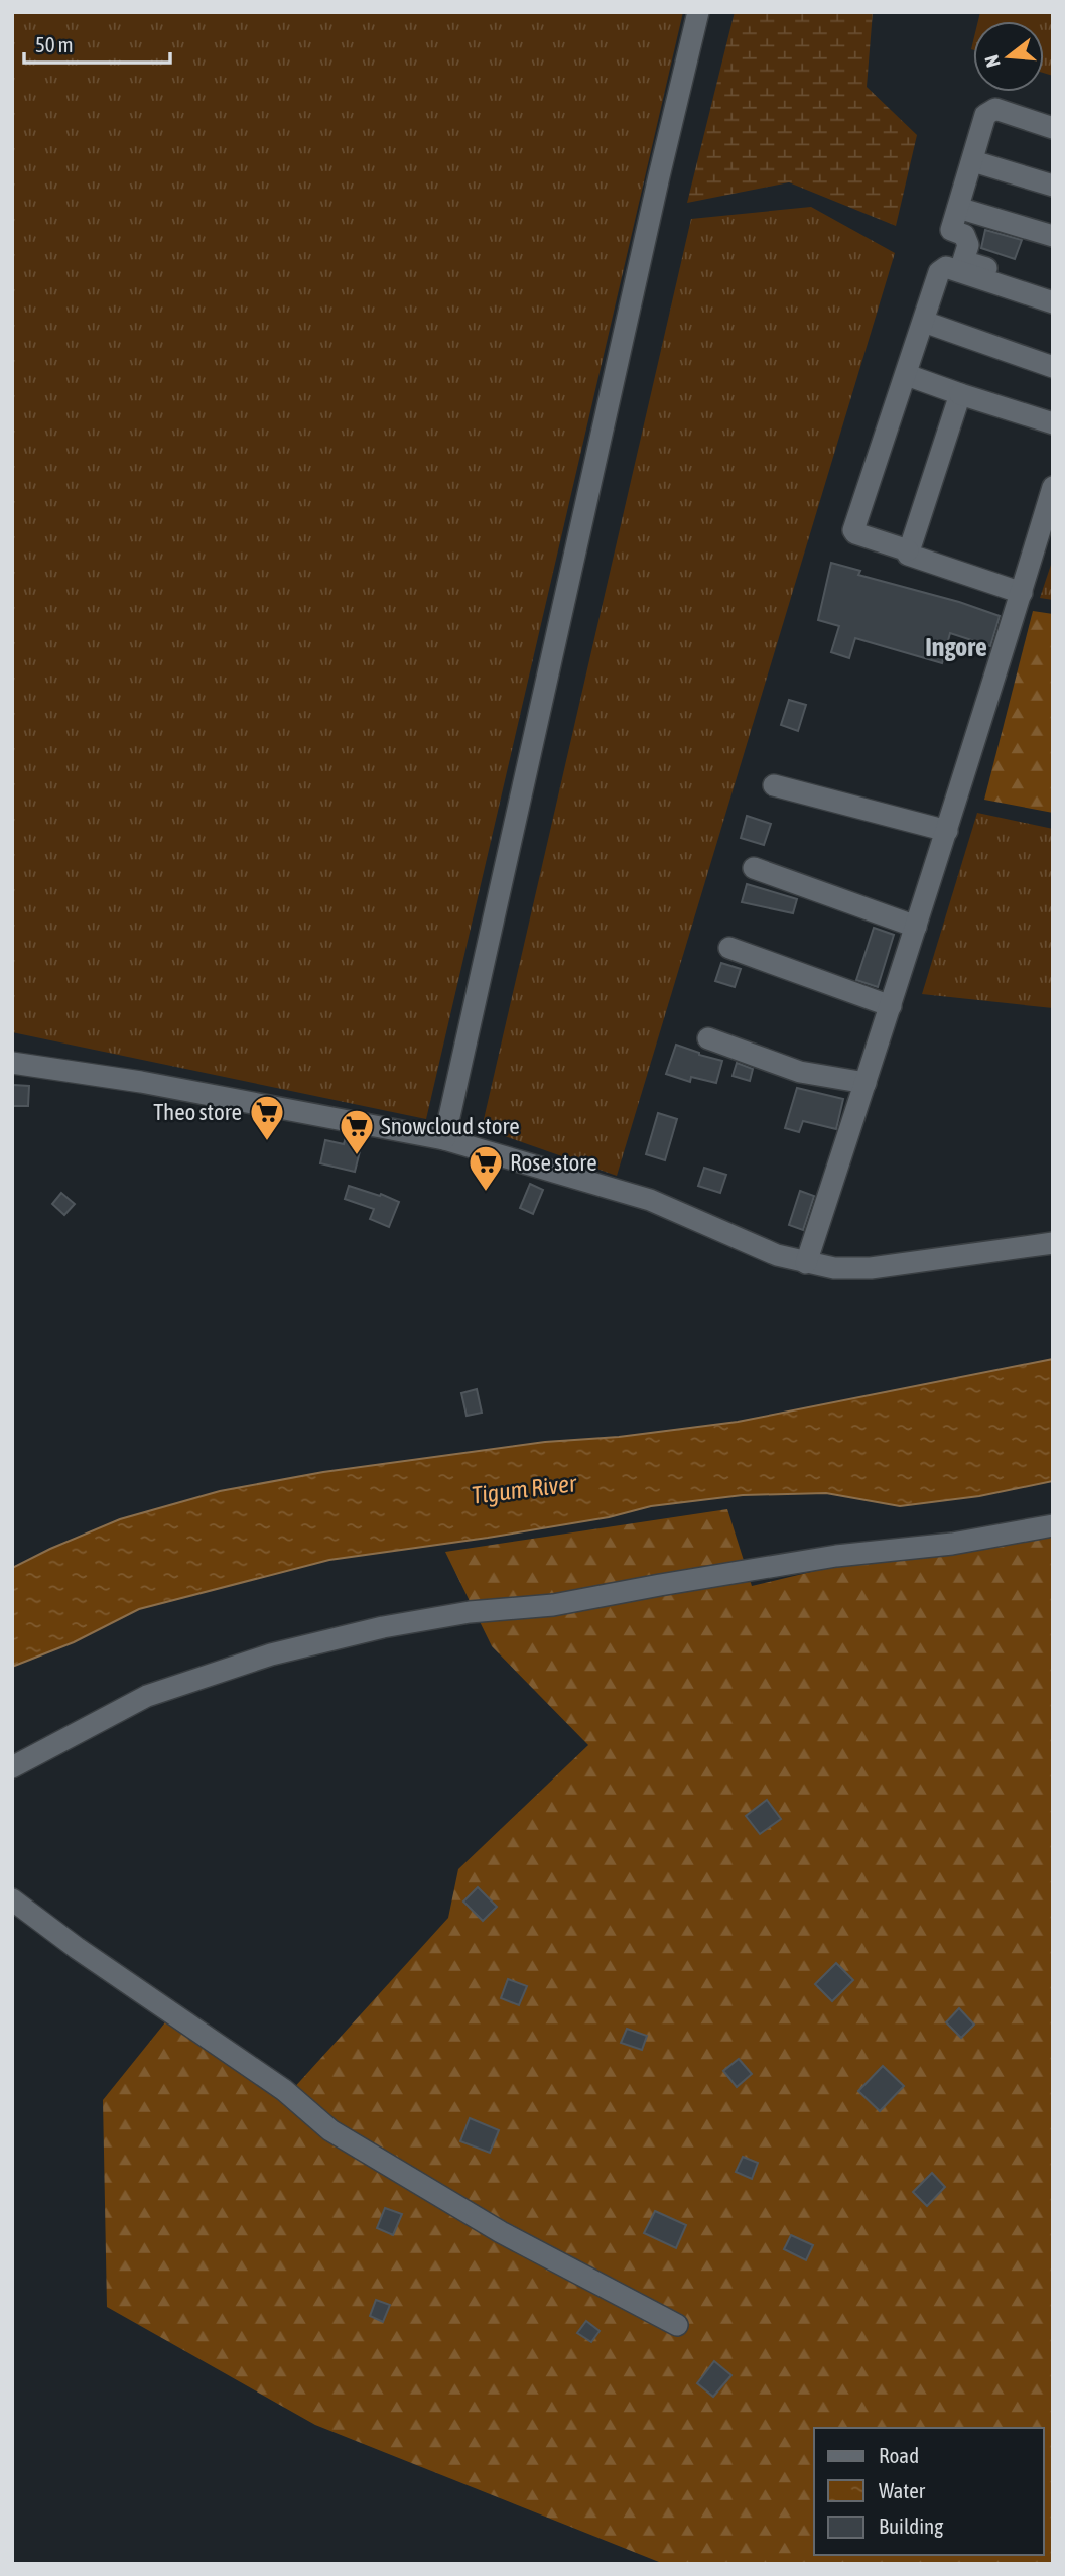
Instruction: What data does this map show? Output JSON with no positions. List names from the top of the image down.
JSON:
{
  "districts": ["Ingore"],
  "water": ["Tigum River"],
  "places": {
    "supermarket": ["Theo store", "Snowcloud store", "Rose store"]
  },
  "legend": ["Road", "Water", "Building"],
  "scale_bar": "50 m",
  "north": "left"
}
